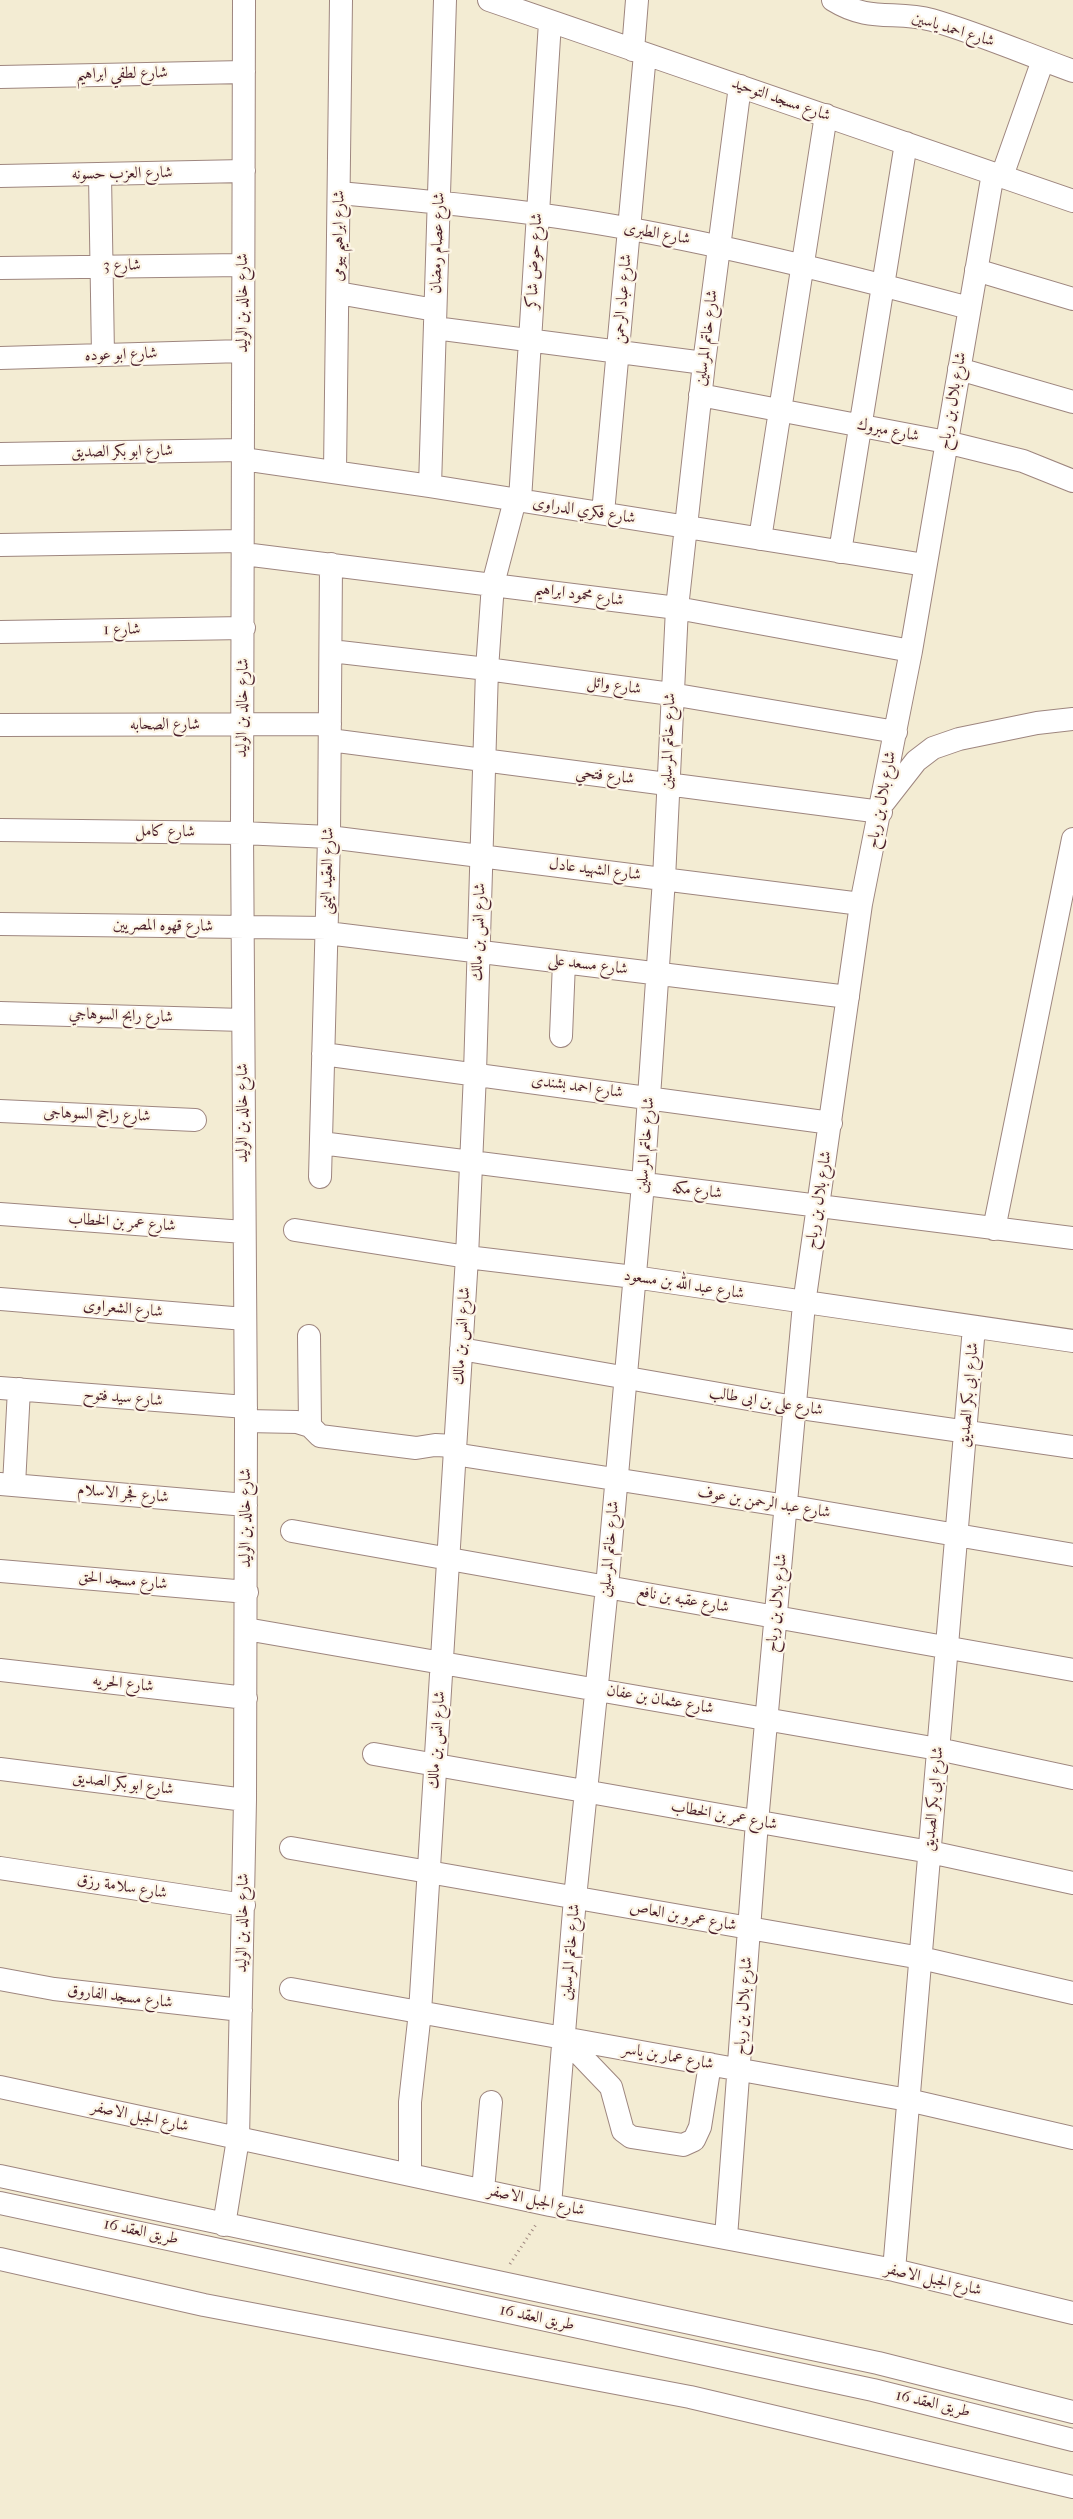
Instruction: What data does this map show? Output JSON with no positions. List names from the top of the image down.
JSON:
{
  "streets": {
    "street": [
      "شارع احمد ياسين",
      "شارع لطفي ابراهيم",
      "شارع مسجد التوحيد",
      "شارع العزب حسونه",
      "شارع الطبرى",
      "شارع ابراهيم بيومى",
      "شارع عصام رمضان",
      "شارع حوض شاكر",
      "شارع 3",
      "شارع عباد الرحمن",
      "شارع خالد بن الوليد",
      "شارع خاتم المرسلين",
      "شارع ابو عوده",
      "شارع بلال بن رباح",
      "شارع مبروك",
      "شارع ابو بكر الصديق",
      "شارع فكري الدراوى",
      "شارع محمود ابراهيم",
      "شارع 1",
      "شارع وائل",
      "شارع الصحابه",
      "شارع فتحي",
      "شارع كامل",
      "شارع الشهيد عادل",
      "شارع العقيد اليمنى",
      "شارع قهوه المصريين",
      "شارع انس بن مالك",
      "شارع مسعد على",
      "شارع رابح السوهاجي",
      "شارع احمد بشندى",
      "شارع راجح السوهاجى",
      "شارع مكه",
      "شارع عمر بن الخطاب",
      "شارع عبد الله بن مسعود",
      "شارع الشعراوى",
      "شارع ابى بكر الصديق",
      "شارع سيد فتوح",
      "شارع على بن ابى طالب",
      "شارع فجر الاسلام",
      "شارع عبد الرحمن بن عوف",
      "شارع مسجد الحق",
      "شارع عقبه بن نافع",
      "شارع الحريه",
      "شارع عثمان بن عفان",
      "شارع سلامة رزق",
      "شارع عمرو بن العاص",
      "شارع مسجد الفاروق",
      "شارع عمار بن ياسر",
      "شارع الجبل الاصفر",
      "طريق العقد 16"
    ]
  },
  "crossings": [
    ["شارع احمد ياسين", "شارع بلال بن رباح"],
    ["شارع لطفي ابراهيم", "شارع خالد بن الوليد"],
    ["شارع مسجد التوحيد", "شارع حوض شاكر"],
    ["شارع مسجد التوحيد", "شارع عباد الرحمن"],
    ["شارع مسجد التوحيد", "شارع خاتم المرسلين"],
    ["شارع مسجد التوحيد", "شارع بلال بن رباح"],
    ["شارع العزب حسونه", "شارع خالد بن الوليد"],
    ["شارع الطبرى", "شارع ابراهيم بيومى"],
    ["شارع الطبرى", "شارع عصام رمضان"],
    ["شارع الطبرى", "شارع حوض شاكر"],
    ["شارع الطبرى", "شارع عباد الرحمن"],
    ["شارع الطبرى", "شارع خاتم المرسلين"],
    ["شارع الطبرى", "شارع بلال بن رباح"],
    ["شارع ابراهيم بيومى", "شارع فكري الدراوى"],
    ["شارع عصام رمضان", "شارع فكري الدراوى"],
    ["شارع حوض شاكر", "شارع فكري الدراوى"],
    ["شارع حوض شاكر", "شارع انس بن مالك"],
    ["شارع 3", "شارع خالد بن الوليد"],
    ["شارع عباد الرحمن", "شارع فكري الدراوى"],
    ["شارع خالد بن الوليد", "شارع ابو عوده"],
    ["شارع خالد بن الوليد", "شارع ابو بكر الصديق"],
    ["شارع خالد بن الوليد", "شارع فكري الدراوى"],
    ["شارع خالد بن الوليد", "شارع محمود ابراهيم"],
    ["شارع خالد بن الوليد", "شارع 1"],
    ["شارع خالد بن الوليد", "شارع الصحابه"],
    ["شارع خالد بن الوليد", "شارع كامل"],
    ["شارع خالد بن الوليد", "شارع قهوه المصريين"],
    ["شارع خالد بن الوليد", "شارع رابح السوهاجي"],
    ["شارع خالد بن الوليد", "شارع عمر بن الخطاب"],
    ["شارع خالد بن الوليد", "شارع الشعراوى"],
    ["شارع خالد بن الوليد", "شارع سيد فتوح"],
    ["شارع خالد بن الوليد", "شارع فجر الاسلام"],
    ["شارع خالد بن الوليد", "شارع مسجد الحق"],
    ["شارع خالد بن الوليد", "شارع الحريه"],
    ["شارع خالد بن الوليد", "شارع عثمان بن عفان"],
    ["شارع خالد بن الوليد", "شارع سلامة رزق"],
    ["شارع خالد بن الوليد", "شارع مسجد الفاروق"],
    ["شارع خالد بن الوليد", "شارع الجبل الاصفر"],
    ["شارع خالد بن الوليد", "طريق العقد 16"],
    ["شارع خاتم المرسلين", "شارع مبروك"],
    ["شارع خاتم المرسلين", "شارع فكري الدراوى"],
    ["شارع خاتم المرسلين", "شارع محمود ابراهيم"],
    ["شارع خاتم المرسلين", "شارع وائل"],
    ["شارع خاتم المرسلين", "شارع فتحي"],
    ["شارع خاتم المرسلين", "شارع الشهيد عادل"],
    ["شارع خاتم المرسلين", "شارع مسعد على"],
    ["شارع خاتم المرسلين", "شارع احمد بشندى"],
    ["شارع خاتم المرسلين", "شارع مكه"],
    ["شارع خاتم المرسلين", "شارع عمر بن الخطاب"],
    ["شارع خاتم المرسلين", "شارع عبد الله بن مسعود"],
    ["شارع خاتم المرسلين", "شارع على بن ابى طالب"],
    ["شارع خاتم المرسلين", "شارع عبد الرحمن بن عوف"],
    ["شارع خاتم المرسلين", "شارع عقبه بن نافع"],
    ["شارع خاتم المرسلين", "شارع عثمان بن عفان"],
    ["شارع خاتم المرسلين", "شارع عمرو بن العاص"],
    ["شارع خاتم المرسلين", "شارع عمار بن ياسر"],
    ["شارع خاتم المرسلين", "شارع الجبل الاصفر"],
    ["شارع بلال بن رباح", "شارع مبروك"],
    ["شارع بلال بن رباح", "شارع فكري الدراوى"],
    ["شارع بلال بن رباح", "شارع محمود ابراهيم"],
    ["شارع بلال بن رباح", "شارع وائل"],
    ["شارع بلال بن رباح", "شارع فتحي"],
    ["شارع بلال بن رباح", "شارع الشهيد عادل"],
    ["شارع بلال بن رباح", "شارع مسعد على"],
    ["شارع بلال بن رباح", "شارع احمد بشندى"],
    ["شارع بلال بن رباح", "شارع مكه"],
    ["شارع بلال بن رباح", "شارع عمر بن الخطاب"],
    ["شارع بلال بن رباح", "شارع عبد الله بن مسعود"],
    ["شارع بلال بن رباح", "شارع على بن ابى طالب"],
    ["شارع بلال بن رباح", "شارع عبد الرحمن بن عوف"],
    ["شارع بلال بن رباح", "شارع عقبه بن نافع"],
    ["شارع بلال بن رباح", "شارع عثمان بن عفان"],
    ["شارع بلال بن رباح", "شارع عمرو بن العاص"],
    ["شارع بلال بن رباح", "شارع عمار بن ياسر"],
    ["شارع بلال بن رباح", "شارع الجبل الاصفر"],
    ["شارع ابو بكر الصديق", "شارع فكري الدراوى"],
    ["شارع فكري الدراوى", "شارع انس بن مالك"],
    ["شارع محمود ابراهيم", "شارع العقيد اليمنى"],
    ["شارع محمود ابراهيم", "شارع انس بن مالك"],
    ["شارع وائل", "شارع العقيد اليمنى"],
    ["شارع وائل", "شارع انس بن مالك"],
    ["شارع الصحابه", "شارع فتحي"],
    ["شارع الصحابه", "شارع العقيد اليمنى"],
    ["شارع فتحي", "شارع العقيد اليمنى"],
    ["شارع فتحي", "شارع انس بن مالك"],
    ["شارع كامل", "شارع الشهيد عادل"],
    ["شارع كامل", "شارع العقيد اليمنى"],
    ["شارع الشهيد عادل", "شارع العقيد اليمنى"],
    ["شارع الشهيد عادل", "شارع انس بن مالك"],
    ["شارع العقيد اليمنى", "شارع قهوه المصريين"],
    ["شارع العقيد اليمنى", "شارع مسعد على"],
    ["شارع العقيد اليمنى", "شارع احمد بشندى"],
    ["شارع العقيد اليمنى", "شارع مكه"],
    ["شارع قهوه المصريين", "شارع مسعد على"],
    ["شارع انس بن مالك", "شارع مسعد على"],
    ["شارع انس بن مالك", "شارع احمد بشندى"],
    ["شارع انس بن مالك", "شارع مكه"],
    ["شارع انس بن مالك", "شارع عمر بن الخطاب"],
    ["شارع انس بن مالك", "شارع عبد الله بن مسعود"],
    ["شارع انس بن مالك", "شارع على بن ابى طالب"],
    ["شارع انس بن مالك", "شارع عبد الرحمن بن عوف"],
    ["شارع انس بن مالك", "شارع عقبه بن نافع"],
    ["شارع انس بن مالك", "شارع عثمان بن عفان"],
    ["شارع انس بن مالك", "شارع عمرو بن العاص"],
    ["شارع انس بن مالك", "شارع عمار بن ياسر"],
    ["شارع انس بن مالك", "شارع الجبل الاصفر"],
    ["شارع عمر بن الخطاب", "شارع ابى بكر الصديق"],
    ["شارع عبد الله بن مسعود", "شارع ابى بكر الصديق"],
    ["شارع ابى بكر الصديق", "شارع على بن ابى طالب"],
    ["شارع ابى بكر الصديق", "شارع عبد الرحمن بن عوف"],
    ["شارع ابى بكر الصديق", "شارع عقبه بن نافع"],
    ["شارع ابى بكر الصديق", "شارع عثمان بن عفان"],
    ["شارع ابى بكر الصديق", "شارع عمرو بن العاص"],
    ["شارع ابى بكر الصديق", "شارع عمار بن ياسر"],
    ["شارع ابى بكر الصديق", "شارع الجبل الاصفر"],
    ["شارع سيد فتوح", "شارع عبد الرحمن بن عوف"]
  ]
}
